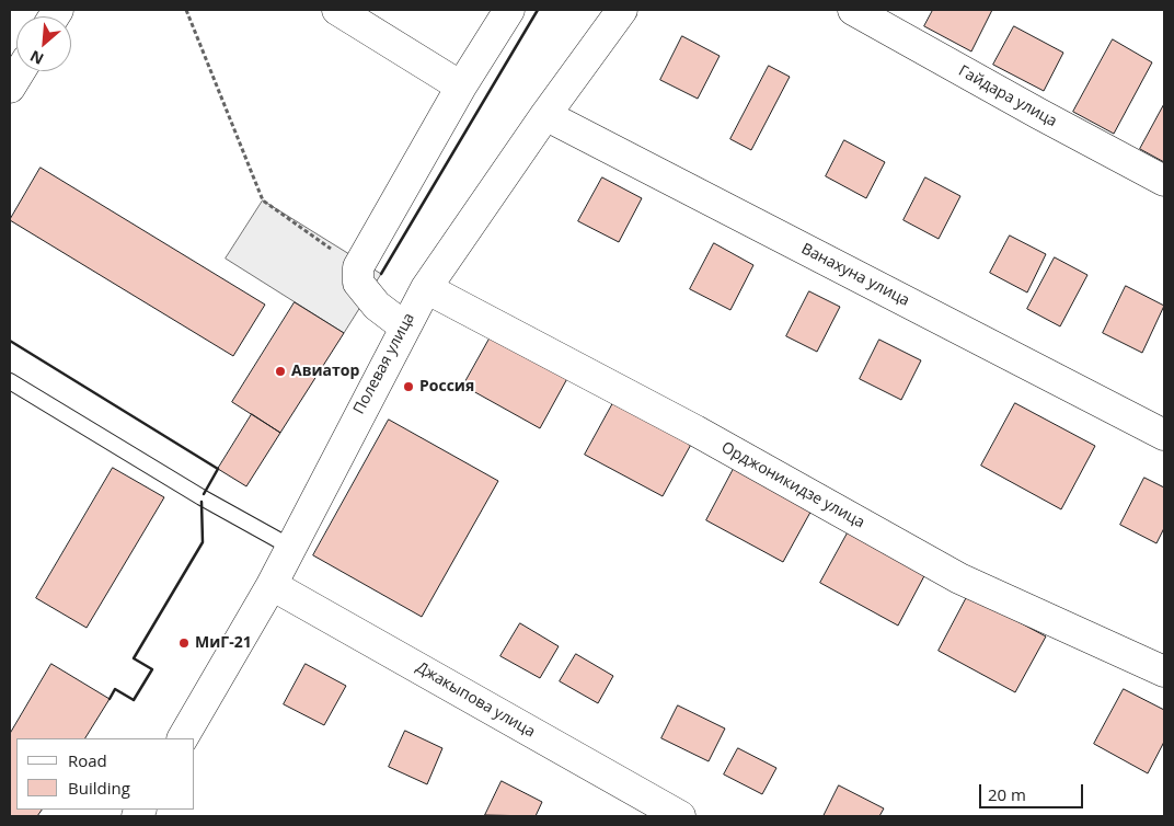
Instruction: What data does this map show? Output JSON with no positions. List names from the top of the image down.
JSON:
{
  "streets": {
    "street": [
      "Гайдара улица",
      "Ванахуна улица",
      "Полевая улица",
      "Орджоникидзе улица",
      "Джакыпова улица"
    ]
  },
  "crossings": [
    ["Ванахуна улица", "Полевая улица"],
    ["Полевая улица", "Орджоникидзе улица"],
    ["Полевая улица", "Джакыпова улица"]
  ],
  "places": ["Авиатор", "Россия", "МиГ-21"],
  "legend": ["Road", "Building"],
  "scale_bar": "20 m",
  "north": "bottom left"
}
